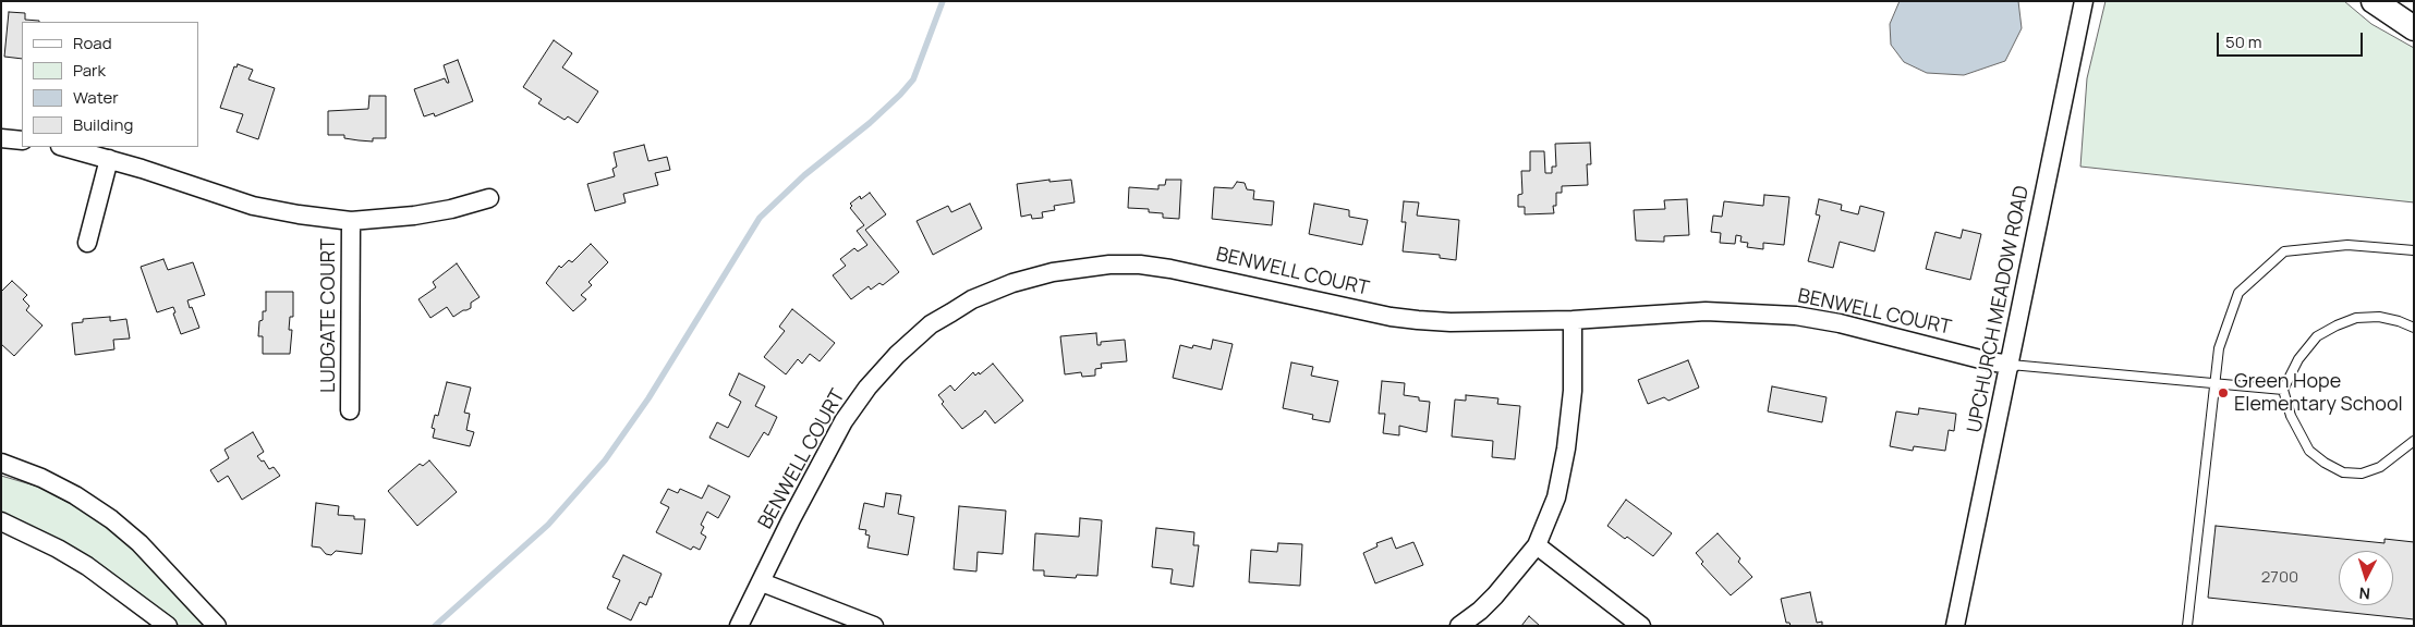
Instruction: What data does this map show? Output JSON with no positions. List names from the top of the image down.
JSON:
{
  "streets": {
    "street": ["BENWELL COURT", "UPCHURCH MEADOW ROAD", "LUDGATE COURT"]
  },
  "crossings": [
    ["BENWELL COURT", "UPCHURCH MEADOW ROAD"]
  ],
  "places": ["Green Hope Elementary School"],
  "house_numbers": ["2700"],
  "legend": [
    "Road",
    "Park",
    "Water",
    "Building"
  ],
  "scale_bar": "50 m",
  "north": "bottom"
}
